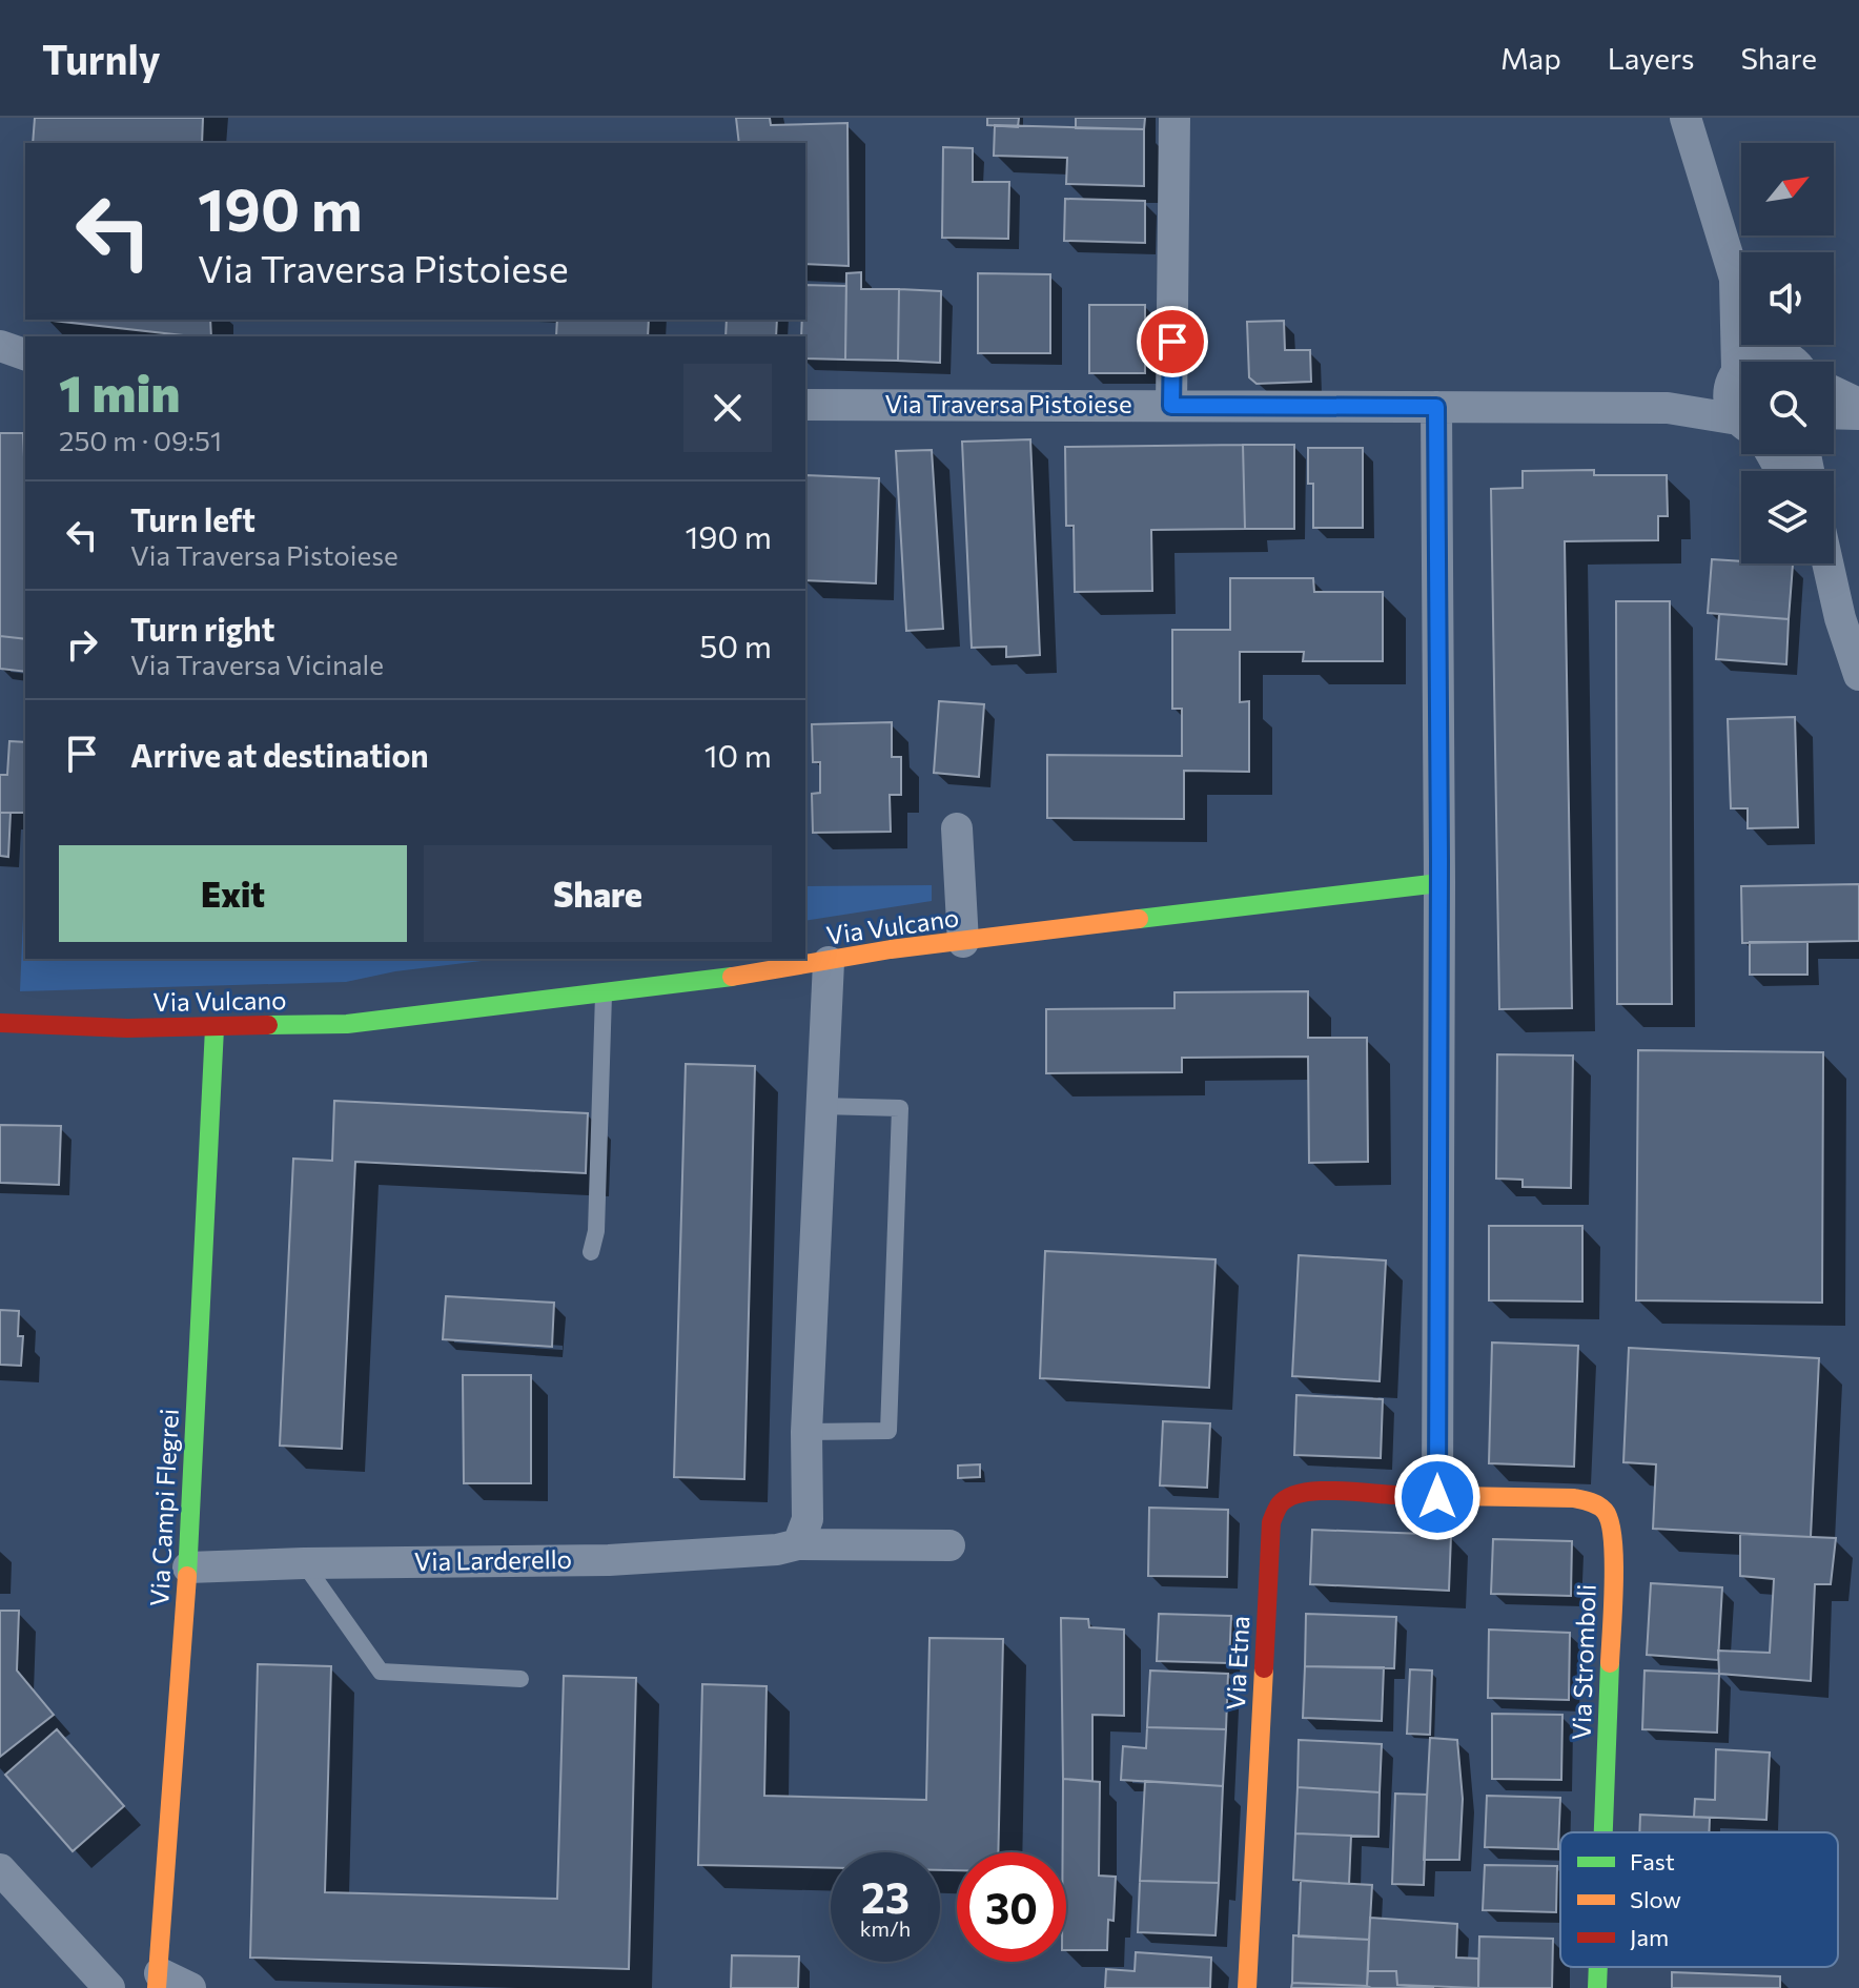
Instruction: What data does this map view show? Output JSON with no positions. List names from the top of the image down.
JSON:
{
  "streets": {
    "street": [
      "Via Traversa Pistoiese",
      "Via Vulcano",
      "Via Campi Flegrei",
      "Via Larderello",
      "Via Stromboli",
      "Via Etna"
    ]
  },
  "crossings": [
    ["Via Vulcano", "Via Campi Flegrei"],
    ["Via Campi Flegrei", "Via Larderello"],
    ["Via Stromboli", "Via Etna"]
  ],
  "legend": ["Fast", "Slow", "Jam"],
  "north": "top right",
  "page": {
    "header": "Turnly",
    "nav": ["Map", "Layers", "Share"],
    "turn": ["190 m", "Via Traversa Pistoiese"],
    "heading": ["1 min", "250 m · 09:51"],
    "list": [
      {
        "name": "Turn left",
        "note": "Via Traversa Pistoiese",
        "value": "190 m"
      },
      {
        "name": "Turn right",
        "note": "Via Traversa Vicinale",
        "value": "50 m"
      },
      {
        "name": "Arrive at destination",
        "value": "10 m"
      }
    ],
    "buttons": ["Exit", "Share"],
    "speed": "23 km/h",
    "limit": "30"
  }
}
